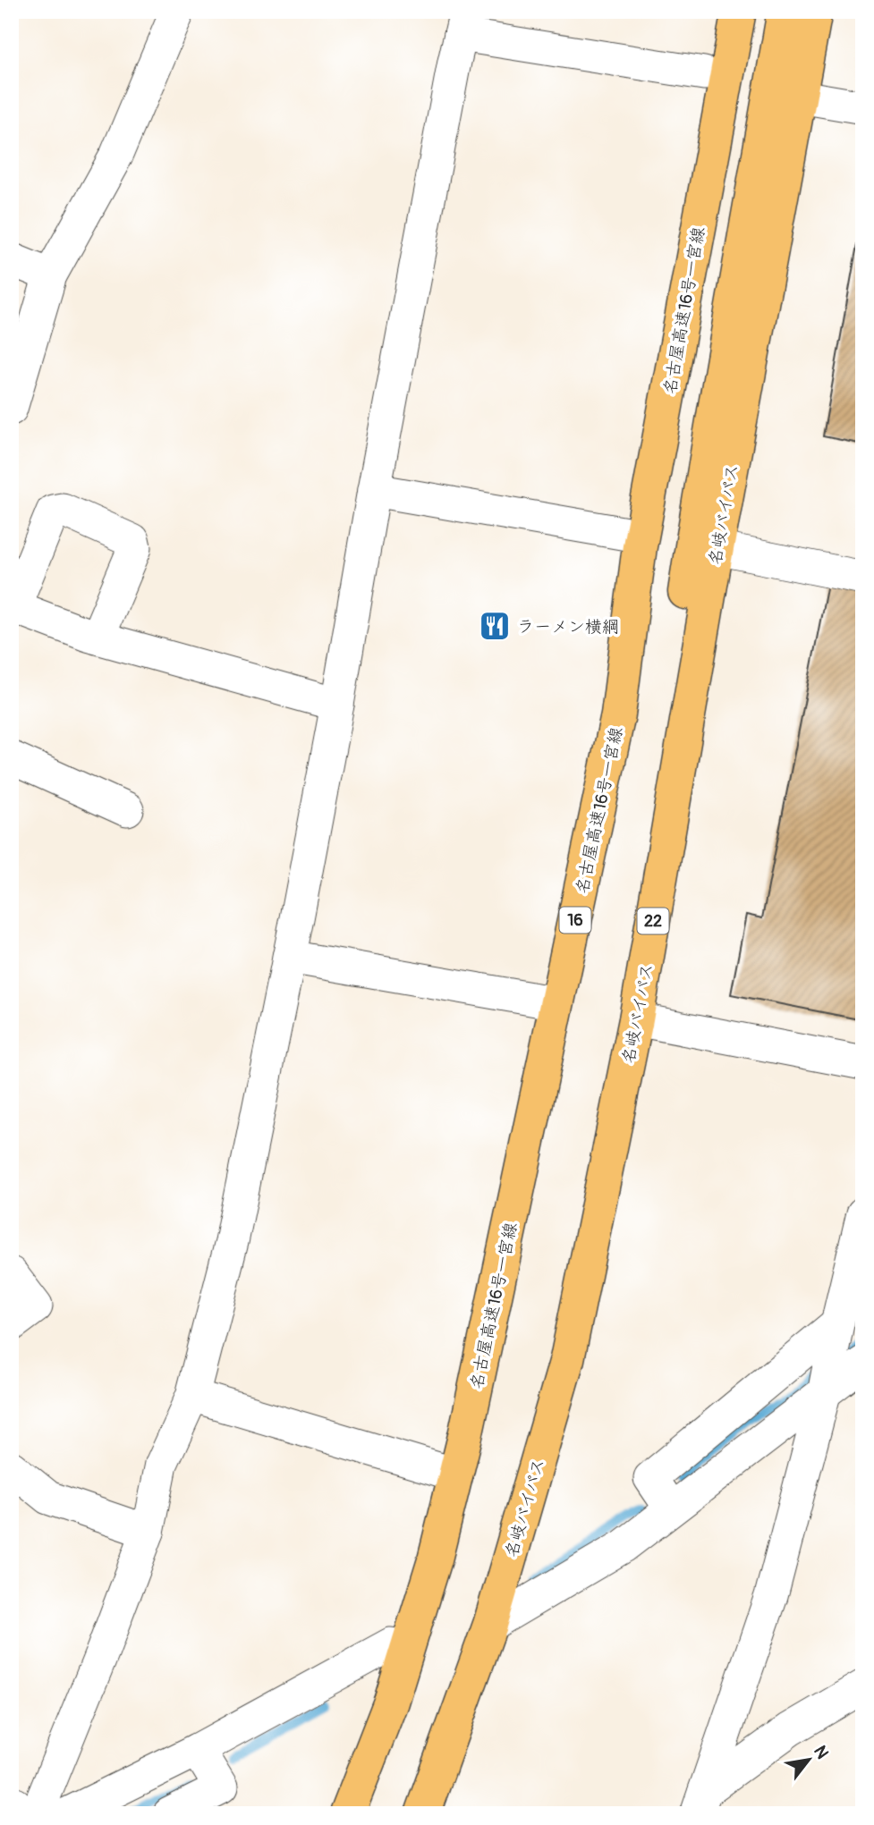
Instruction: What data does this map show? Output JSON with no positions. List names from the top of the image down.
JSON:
{
  "streets": {
    "highway": [
      "名古屋高速16号一宮線",
      "名岐バイパス",
      "16",
      "22"
    ]
  },
  "places": {
    "restaurant": ["ラーメン横綱"]
  },
  "north": "top right"
}
